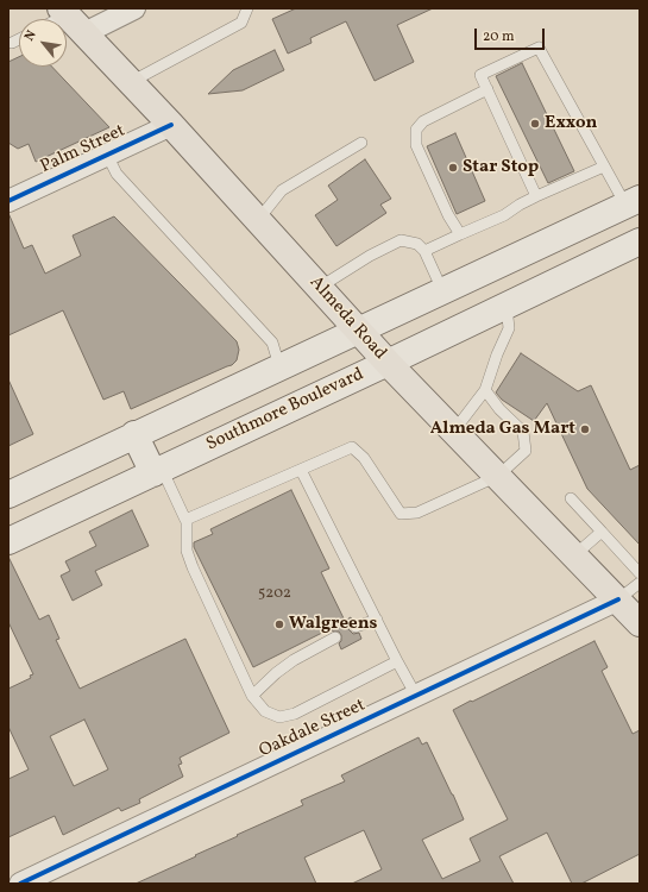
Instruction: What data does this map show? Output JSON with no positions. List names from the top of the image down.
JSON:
{
  "streets": {
    "main road": ["Almeda Road", "Southmore Boulevard"],
    "street": ["Palm Street", "Oakdale Street"]
  },
  "crossings": [
    ["Palm Street", "Almeda Road"],
    ["Almeda Road", "Southmore Boulevard"],
    ["Almeda Road", "Oakdale Street"]
  ],
  "places": [
    "Exxon",
    "Star Stop",
    "Almeda Gas Mart",
    "Walgreens"
  ],
  "house_numbers": ["5202"],
  "scale_bar": "20 m",
  "north": "top left"
}
